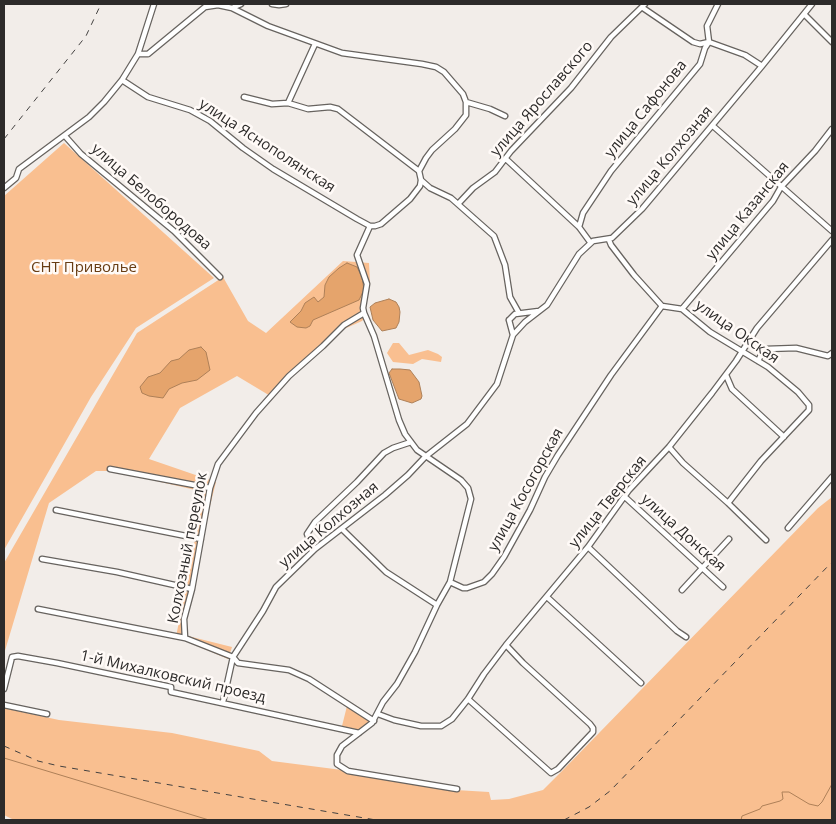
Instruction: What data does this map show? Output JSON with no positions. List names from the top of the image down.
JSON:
{
  "streets": {
    "street": [
      "улица Ярославского",
      "улица Сафонова",
      "улица Яснополянская",
      "улица Колхозная",
      "улица Белобородова",
      "улица Казанская",
      "улица Окская",
      "улица Косогорская",
      "улица Тверская",
      "улица Донская",
      "Колхозный переулок",
      "1-й Михалковский проезд"
    ]
  },
  "crossings": [
    ["улица Ярославского", "улица Сафонова"],
    ["улица Ярославского", "улица Колхозная"],
    ["улица Колхозная", "1-й Михалковский проезд"],
    ["улица Казанская", "улица Окская"],
    ["улица Окская", "улица Косогорская"],
    ["улица Окская", "улица Тверская"],
    ["улица Тверская", "улица Донская"]
  ],
  "parks": ["СНТ Приволье"]
}
